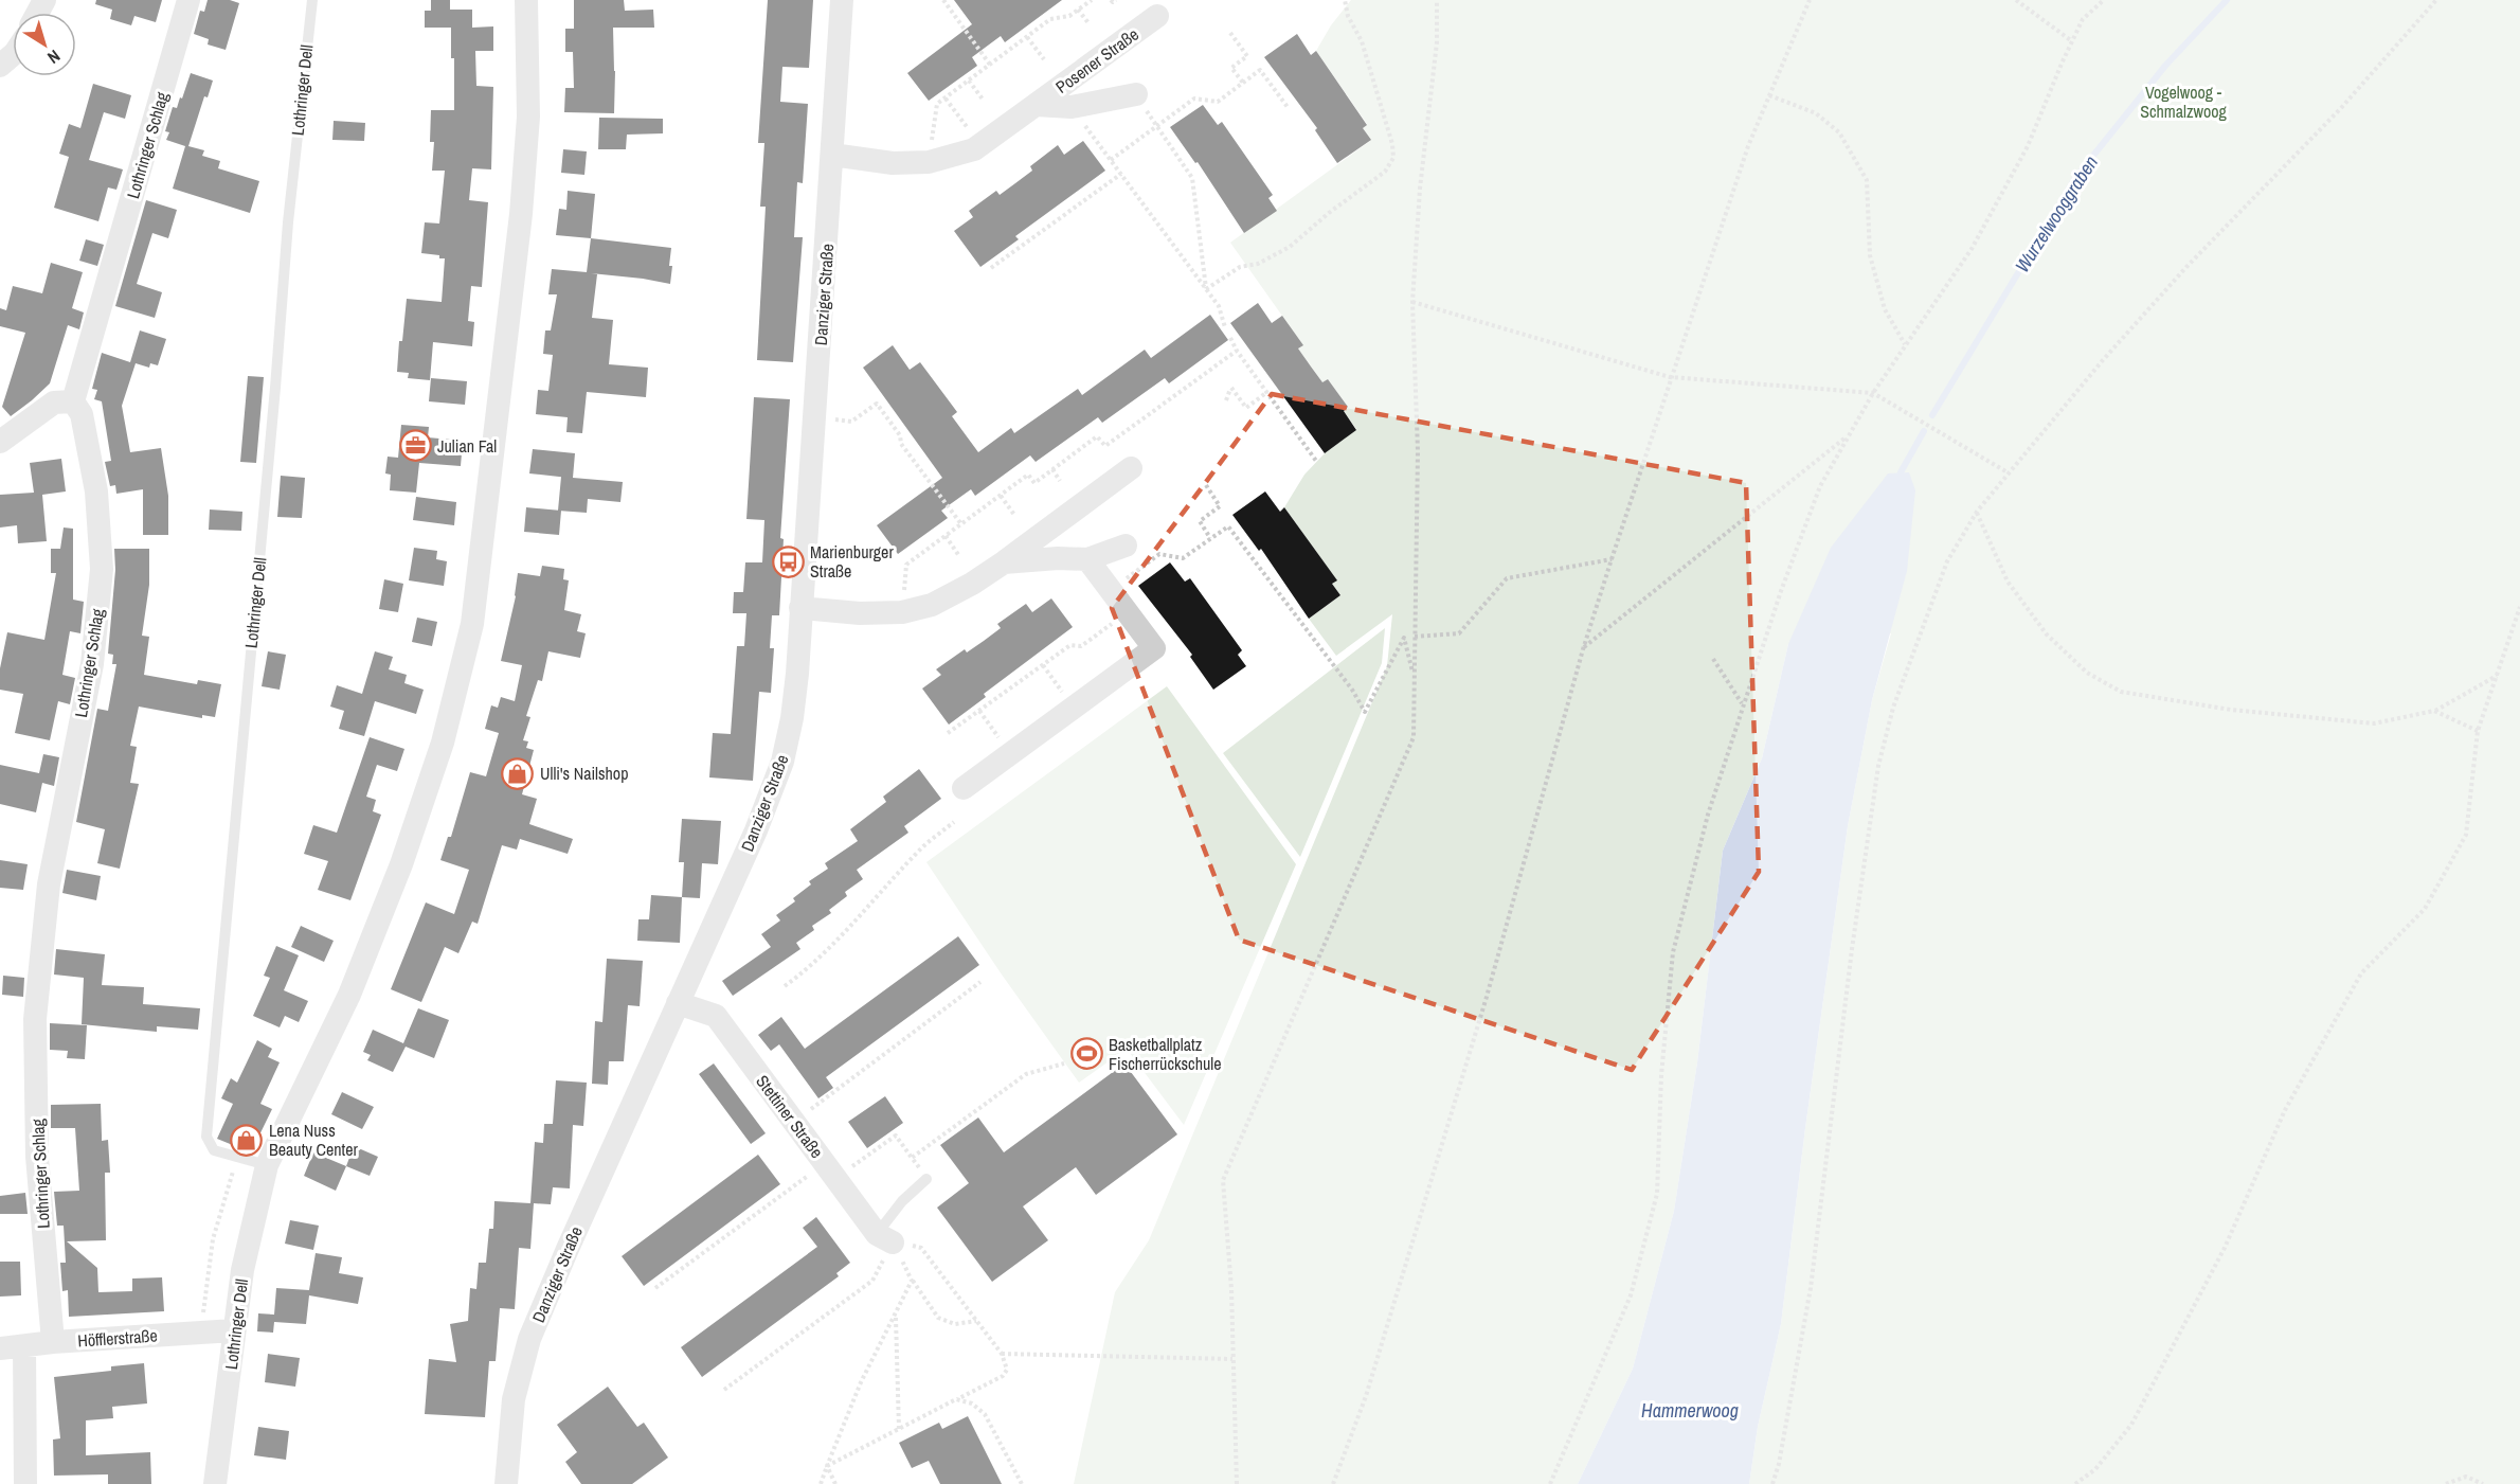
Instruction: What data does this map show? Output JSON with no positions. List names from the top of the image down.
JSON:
{
  "streets": {
    "street": [
      "Posener Straße",
      "Lothringer Dell",
      "Lothringer Schlag",
      "Danziger Straße",
      "Stettiner Straße",
      "Höfflerstraße"
    ]
  },
  "crossings": [
    ["Posener Straße", "Danziger Straße"],
    ["Lothringer Dell", "Höfflerstraße"],
    ["Lothringer Schlag", "Höfflerstraße"],
    ["Danziger Straße", "Stettiner Straße"]
  ],
  "water": ["Wurzelwooggraben", "Hammerwoog"],
  "parks": ["Vogelwoog - Schmalzwoog"],
  "places": {
    "office": ["Julian Fal"],
    "bus stop": ["Marienburger Straße"],
    "shop": ["Ulli's Nailshop", "Lena Nuss Beauty Center"],
    "sports": ["Basketballplatz Fischerrückschule"]
  },
  "north": "bottom right"
}
